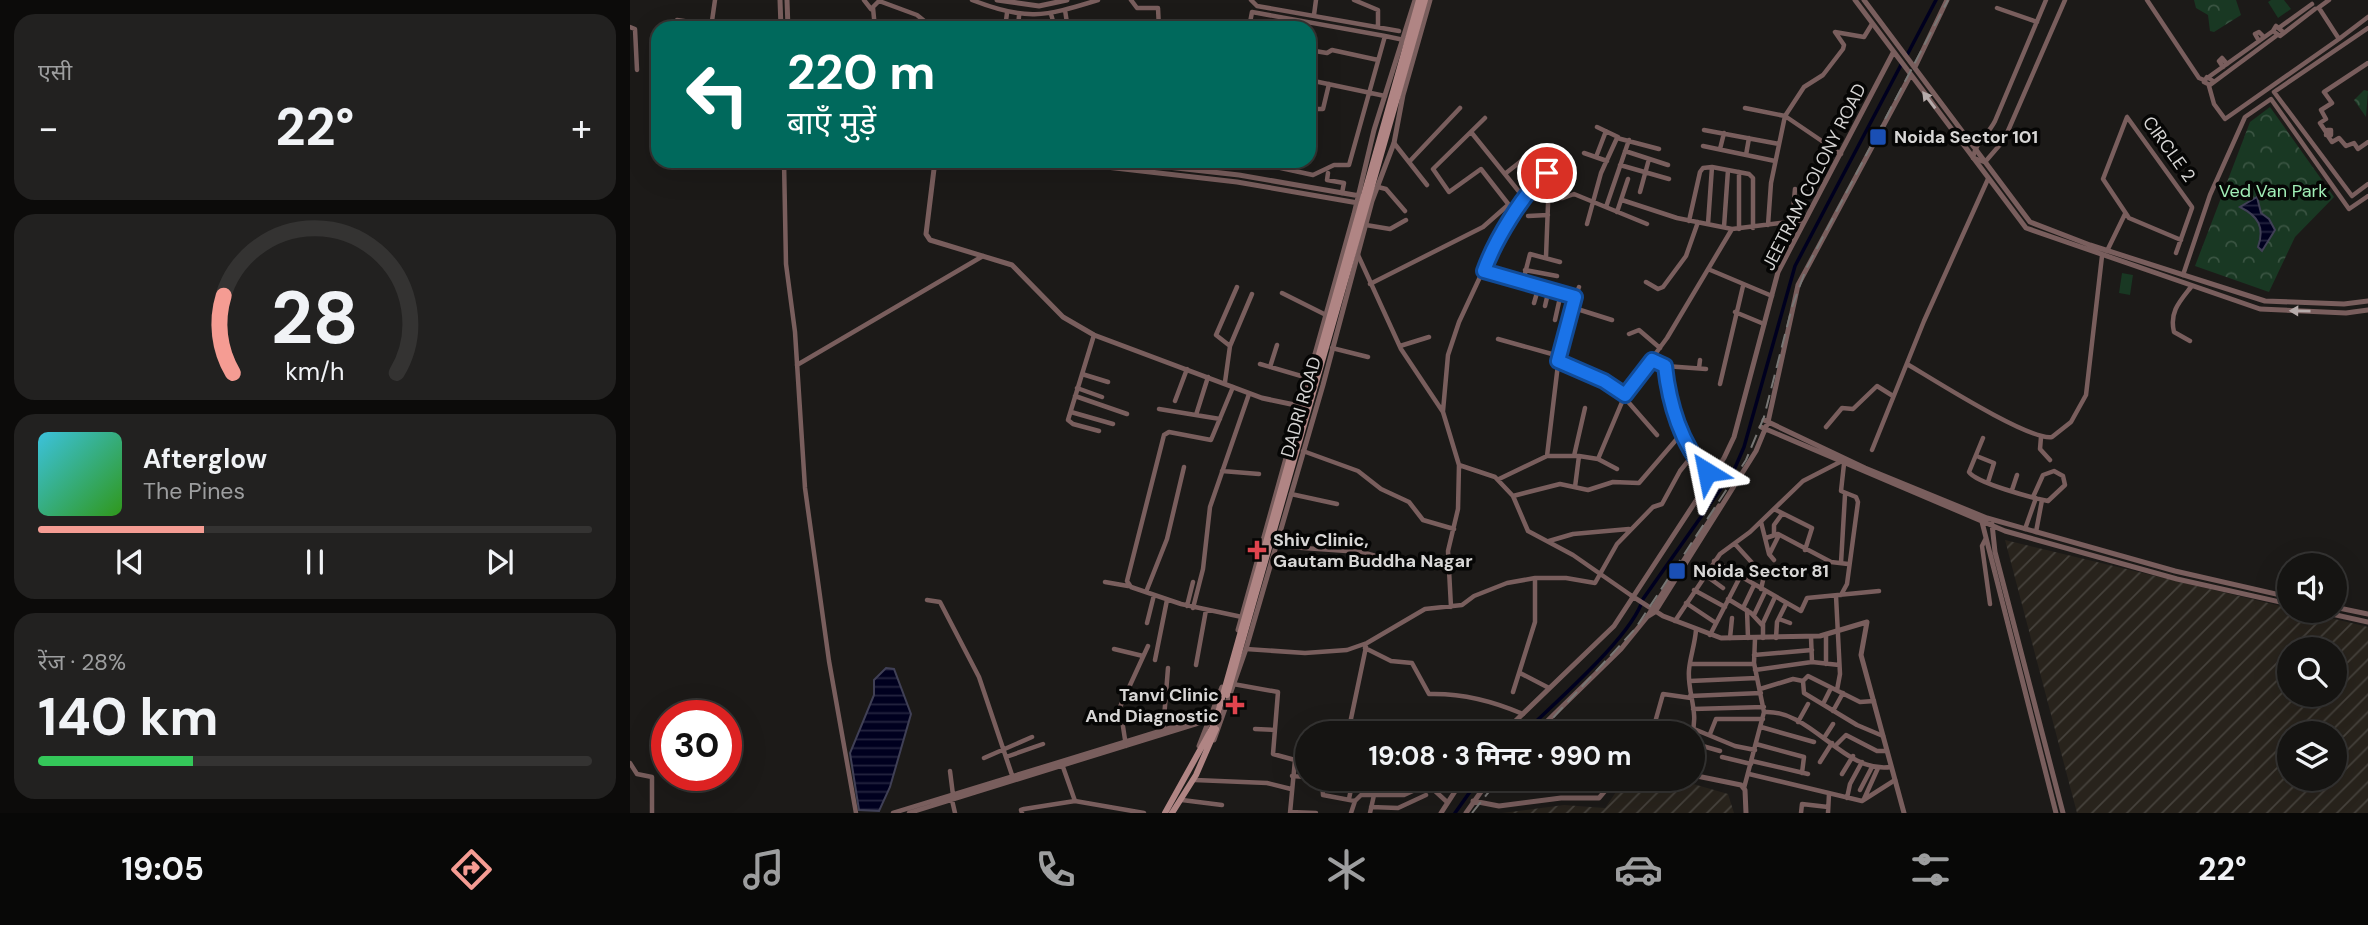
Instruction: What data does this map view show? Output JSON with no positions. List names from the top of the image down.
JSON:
{
  "streets": {
    "street": ["CIRCLE 2", "JEETRAM COLONY ROAD", "DADRI ROAD"]
  },
  "parks": ["Ved Van Park"],
  "places": {
    "transit": ["Noida Sector 101", "Noida Sector 81"],
    "health": ["Shiv Clinic, Gautam Buddha Nagar", "Tanvi Clinic And Diagnostic"]
  },
  "page": {
    "tile": [
      "एसी",
      ["रेंज · 28%", "140 km"]
    ],
    "turn": ["220 m", "बाएँ मुड़ें"],
    "heat": ["−", "22°", "+"],
    "song": ["Afterglow", "The Pines"],
    "limit": "30",
    "trip": "19:08 · 3 मिनट · 990 m",
    "tabs": ["19:05", "22°"],
    "gauge": ["28", "km/h"]
  }
}
